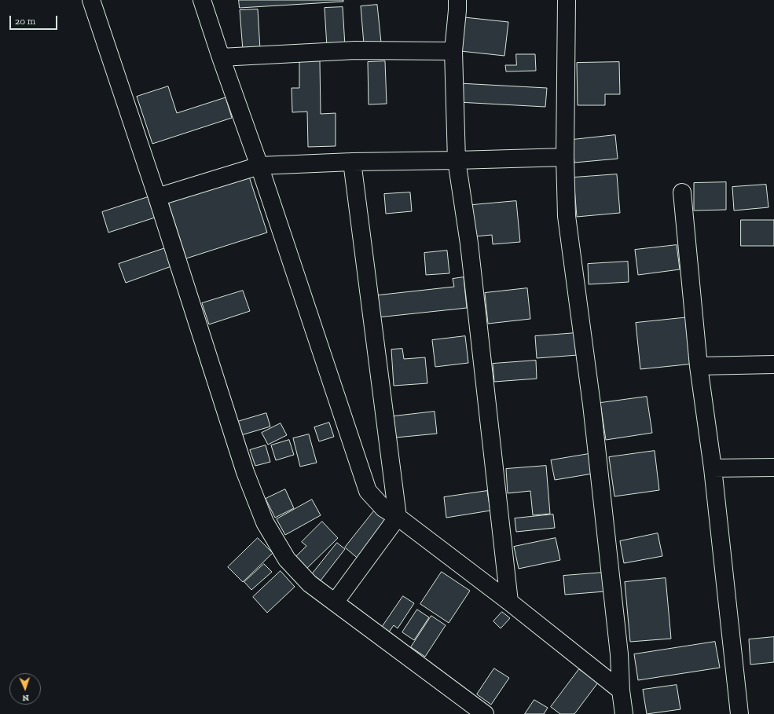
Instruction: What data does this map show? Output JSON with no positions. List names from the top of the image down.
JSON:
{
  "scale_bar": "20 m",
  "north": "bottom"
}
